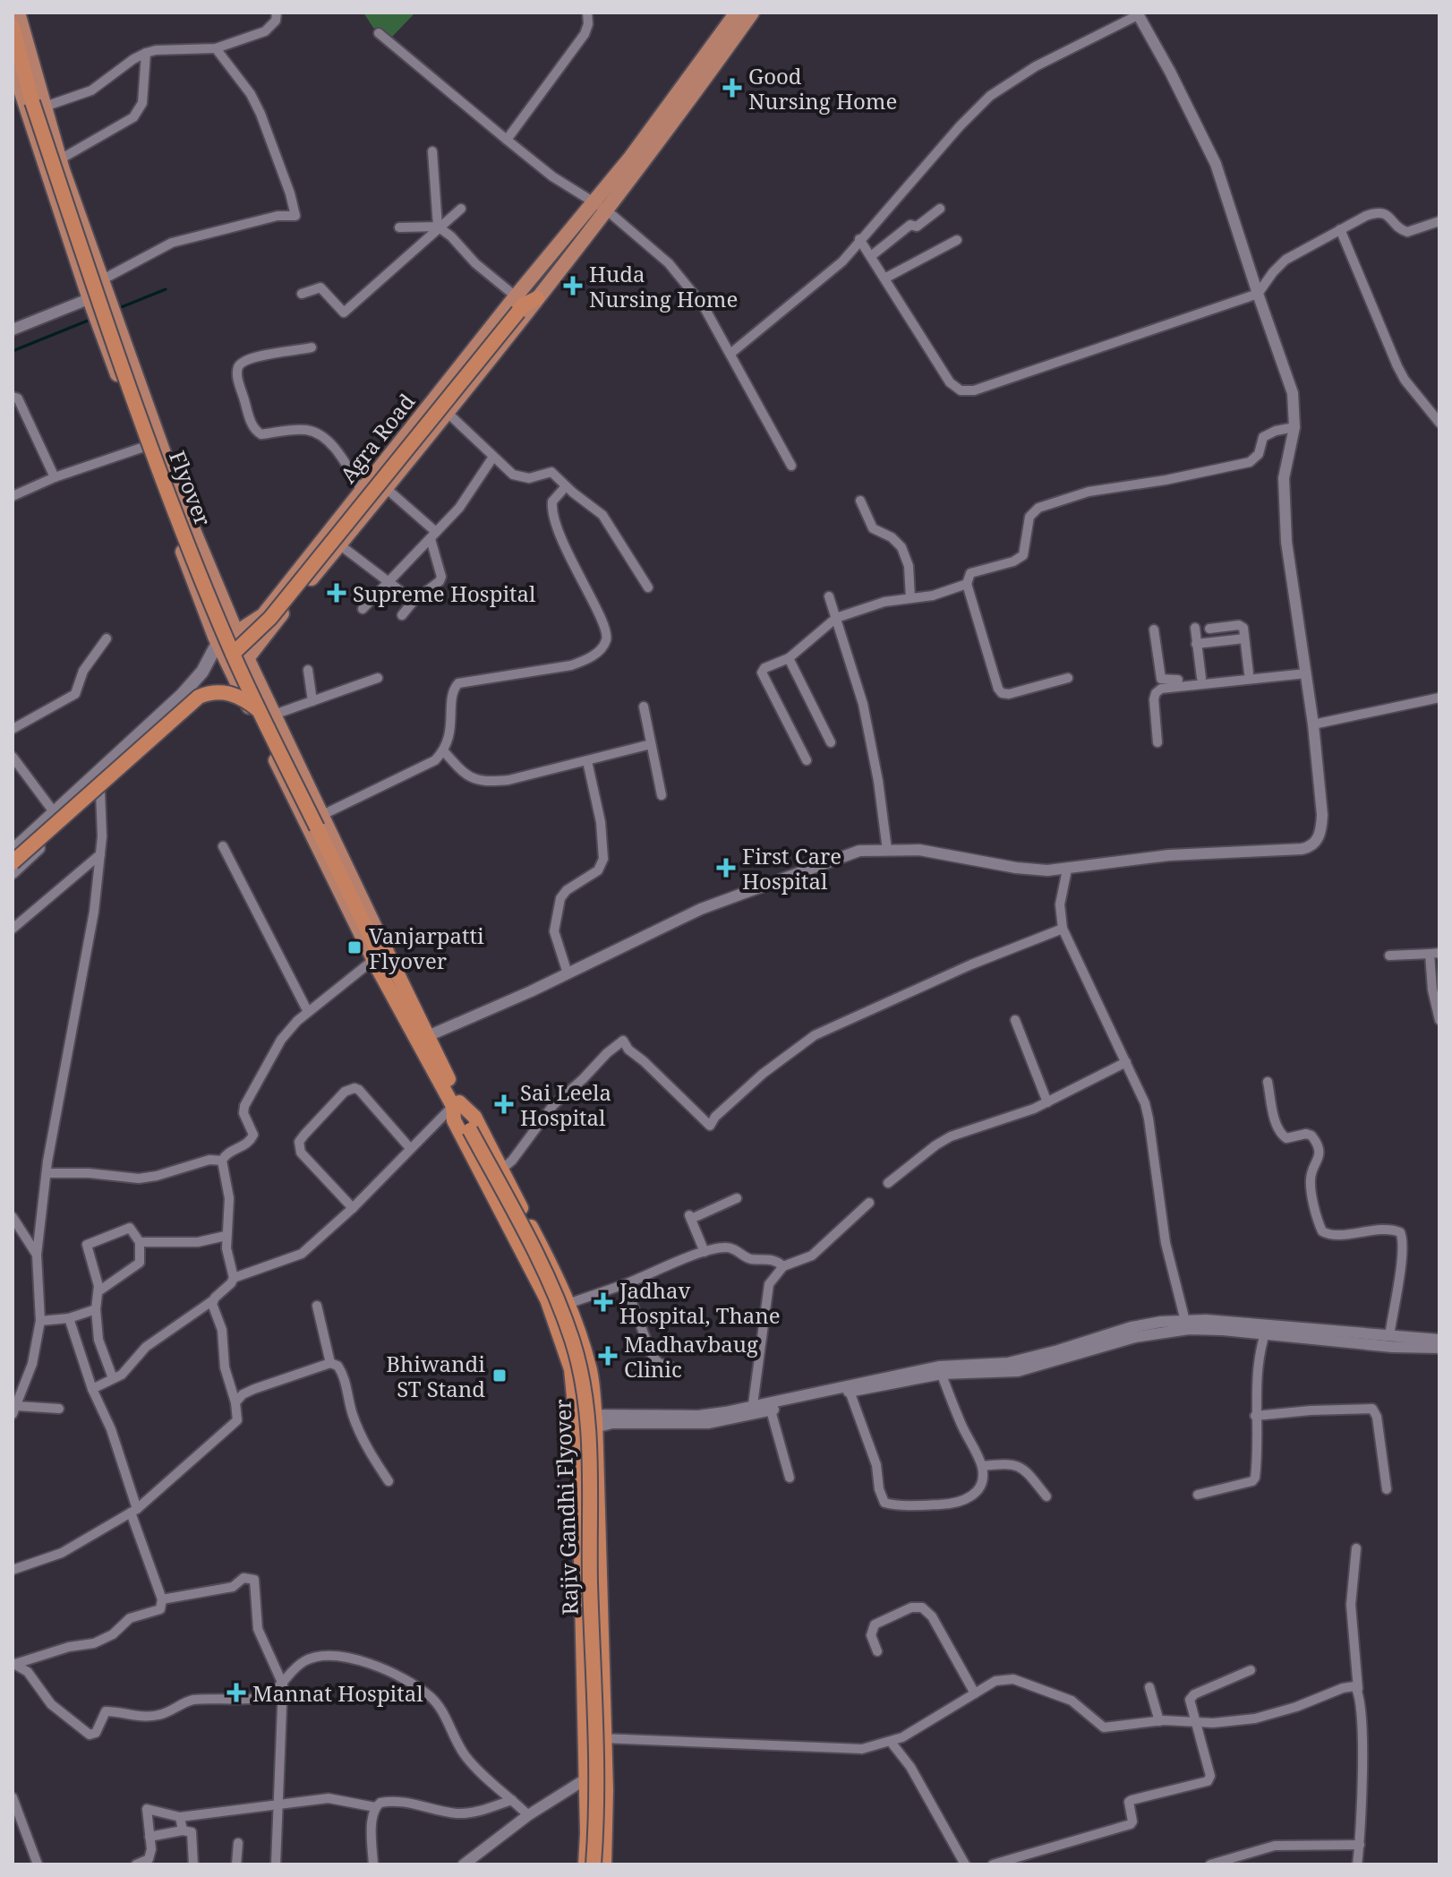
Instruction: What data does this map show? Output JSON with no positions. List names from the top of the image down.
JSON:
{
  "streets": {
    "highway": ["Flyover", "Rajiv Gandhi Flyover"],
    "main road": ["Agra Road"]
  },
  "crossings": [
    ["Flyover", "Rajiv Gandhi Flyover"]
  ],
  "places": {
    "health": [
      "Good Nursing Home",
      "Huda Nursing Home",
      "Supreme Hospital",
      "First Care Hospital",
      "Sai Leela Hospital",
      "Jadhav Hospital, Thane",
      "Madhavbaug Clinic",
      "Mannat Hospital"
    ],
    "transit": ["Vanjarpatti Flyover", "Bhiwandi ST Stand"]
  }
}
